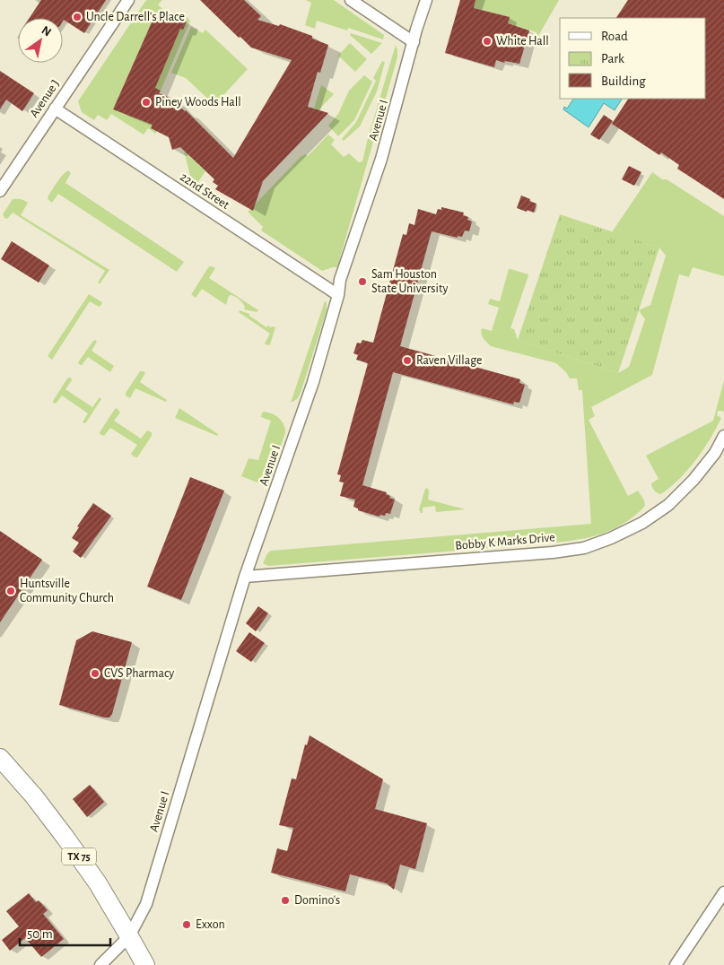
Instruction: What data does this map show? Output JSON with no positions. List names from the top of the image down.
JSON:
{
  "streets": {
    "main road": ["TX 75"],
    "street": [
      "Avenue J",
      "Avenue I",
      "22nd Street",
      "Bobby K Marks Drive"
    ]
  },
  "crossings": [
    ["Avenue J", "22nd Street"],
    ["Avenue I", "22nd Street"],
    ["Avenue I", "Bobby K Marks Drive"],
    ["Avenue I", "TX 75"]
  ],
  "places": [
    "Uncle Darrell's Place",
    "White Hall",
    "Piney Woods Hall",
    "Sam Houston State University",
    "Raven Village",
    "Huntsville Community Church",
    "CVS Pharmacy",
    "Domino's",
    "Exxon"
  ],
  "legend": ["Road", "Park", "Building"],
  "scale_bar": "50 m",
  "north": "top right"
}
